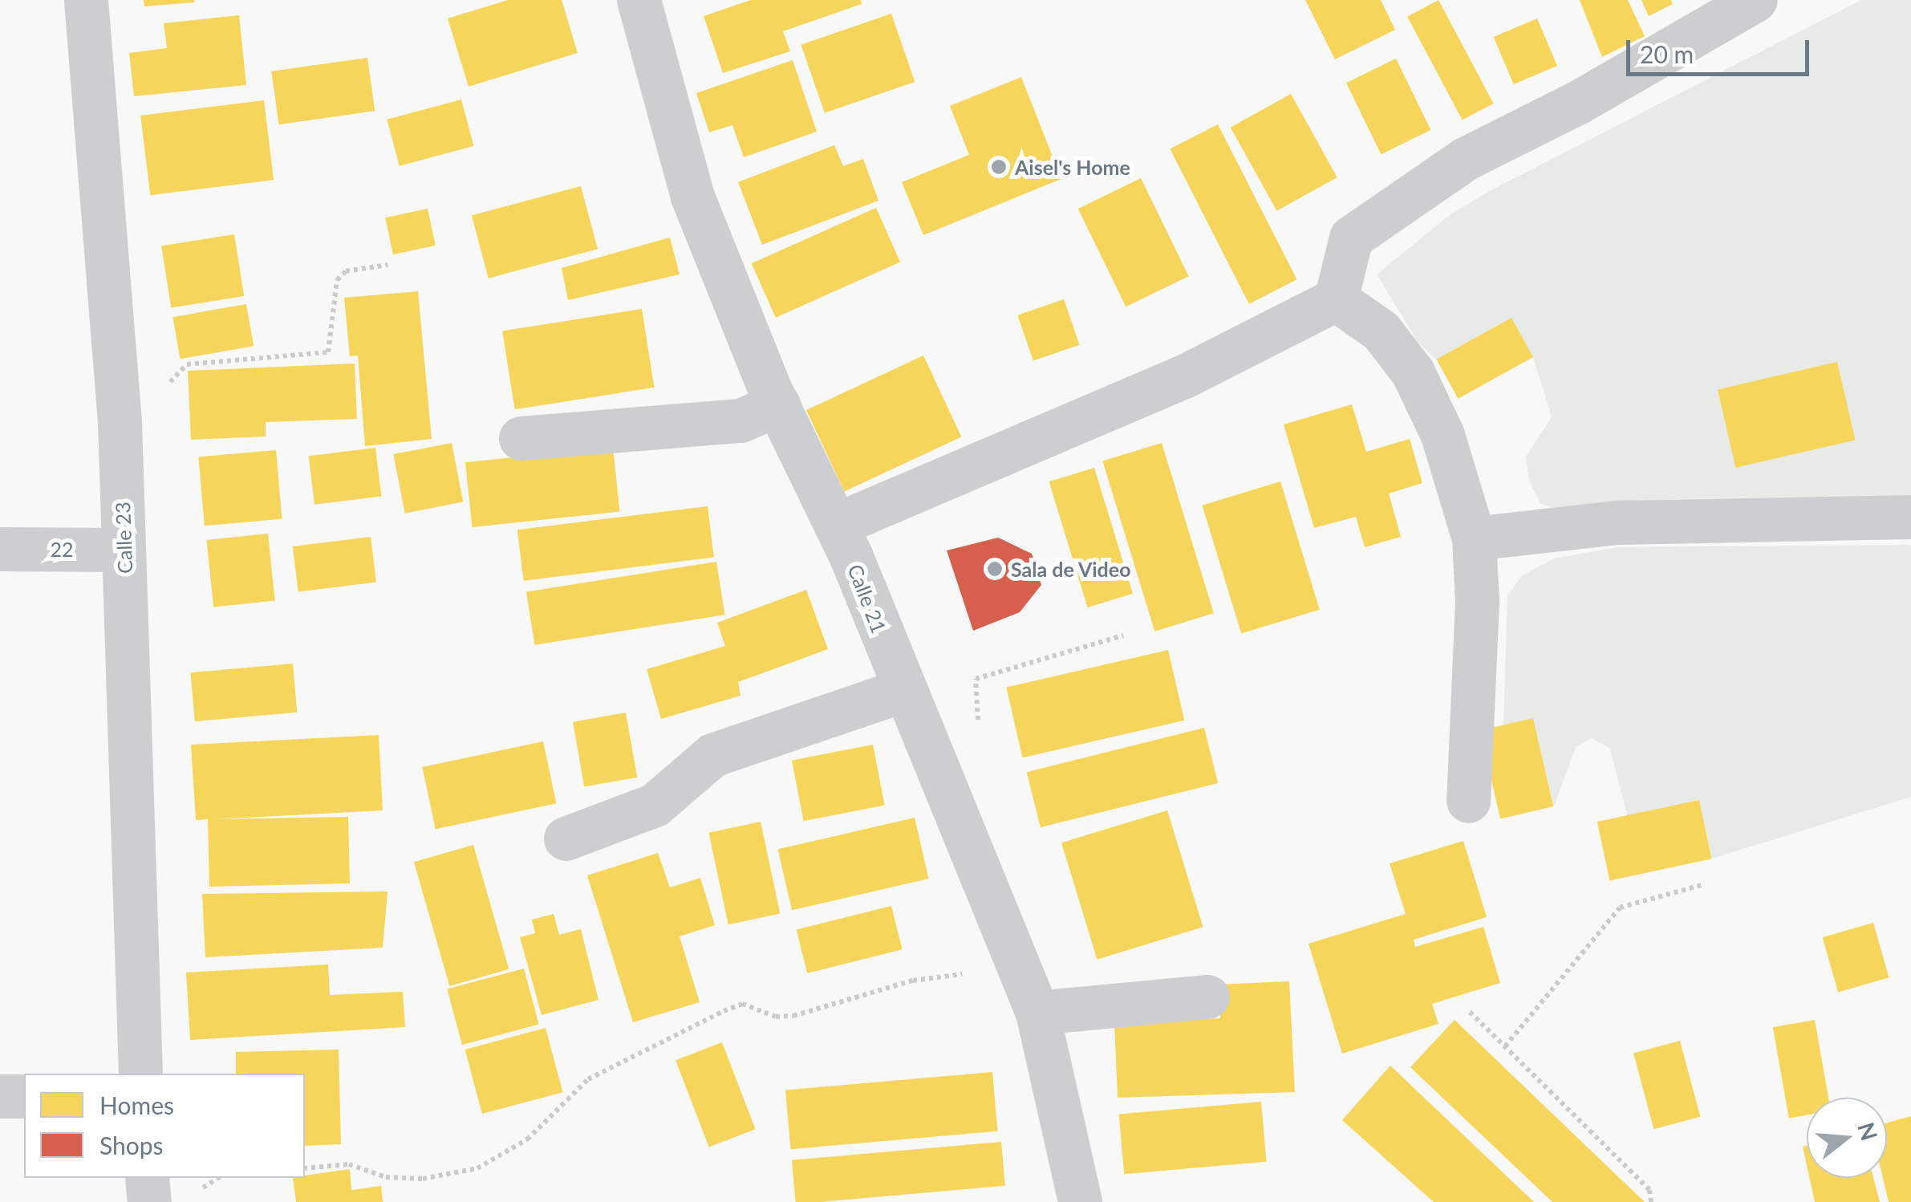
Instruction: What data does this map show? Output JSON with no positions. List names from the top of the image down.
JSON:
{
  "streets": {
    "street": ["Calle 23", "22", "Calle 21"]
  },
  "crossings": [
    ["Calle 23", "22"]
  ],
  "places": ["Aisel's Home", "Sala de Video"],
  "legend": ["Homes", "Shops"],
  "scale_bar": "20 m",
  "north": "right"
}
